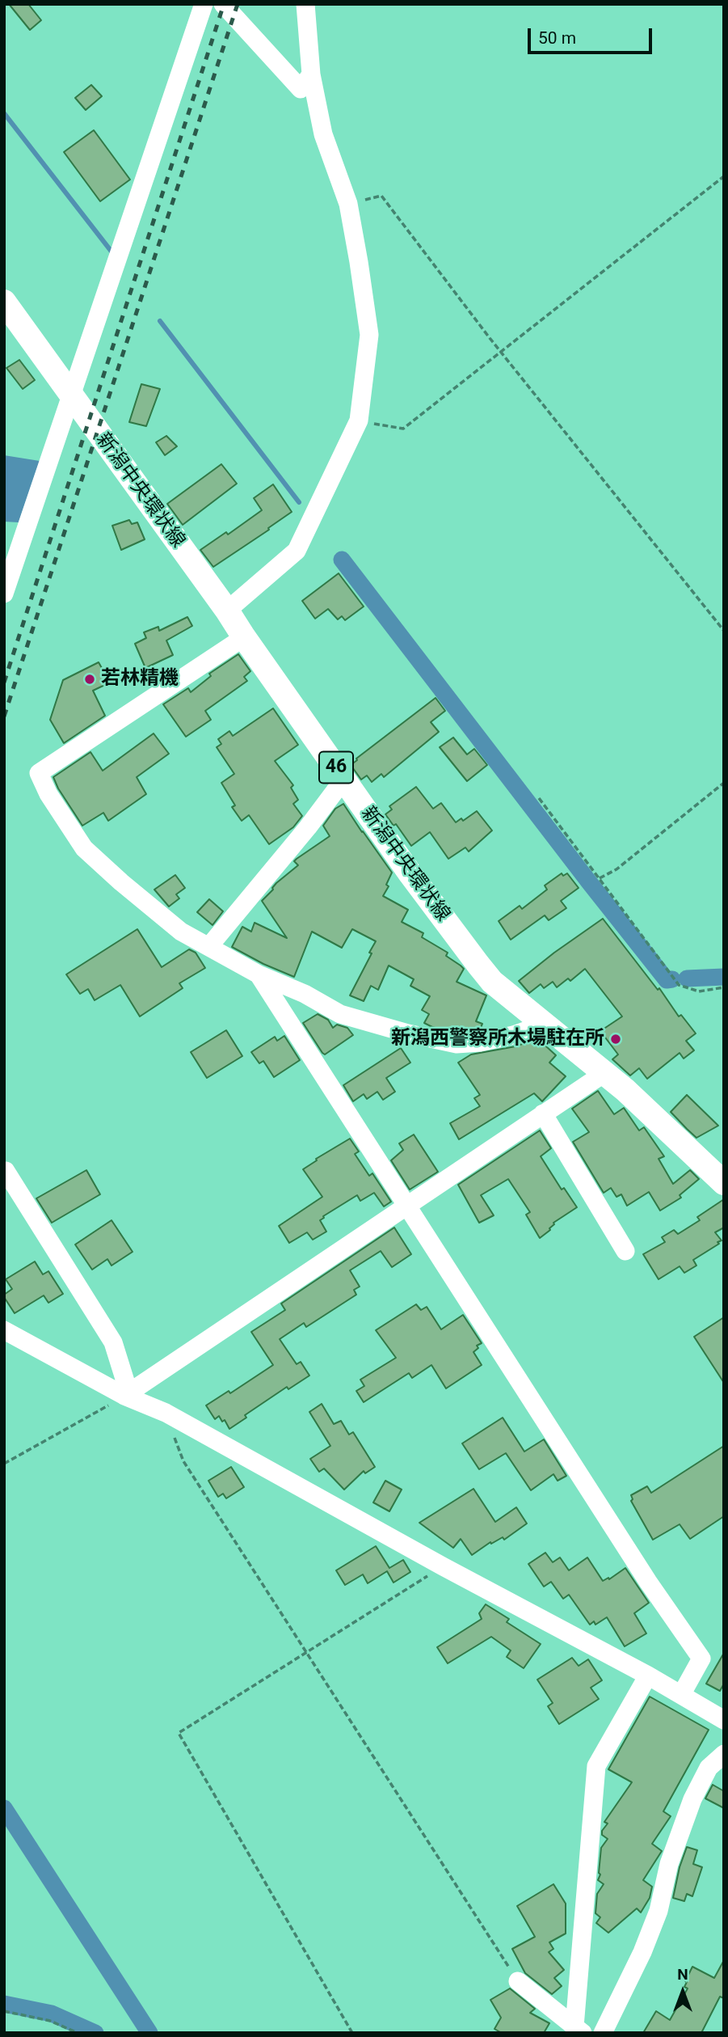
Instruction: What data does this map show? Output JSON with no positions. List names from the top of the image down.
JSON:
{
  "streets": {
    "main road": ["新潟中央環状線", "46"]
  },
  "places": ["若林精機", "新潟西警察所木場駐在所"],
  "scale_bar": "50 m",
  "north": "top"
}
